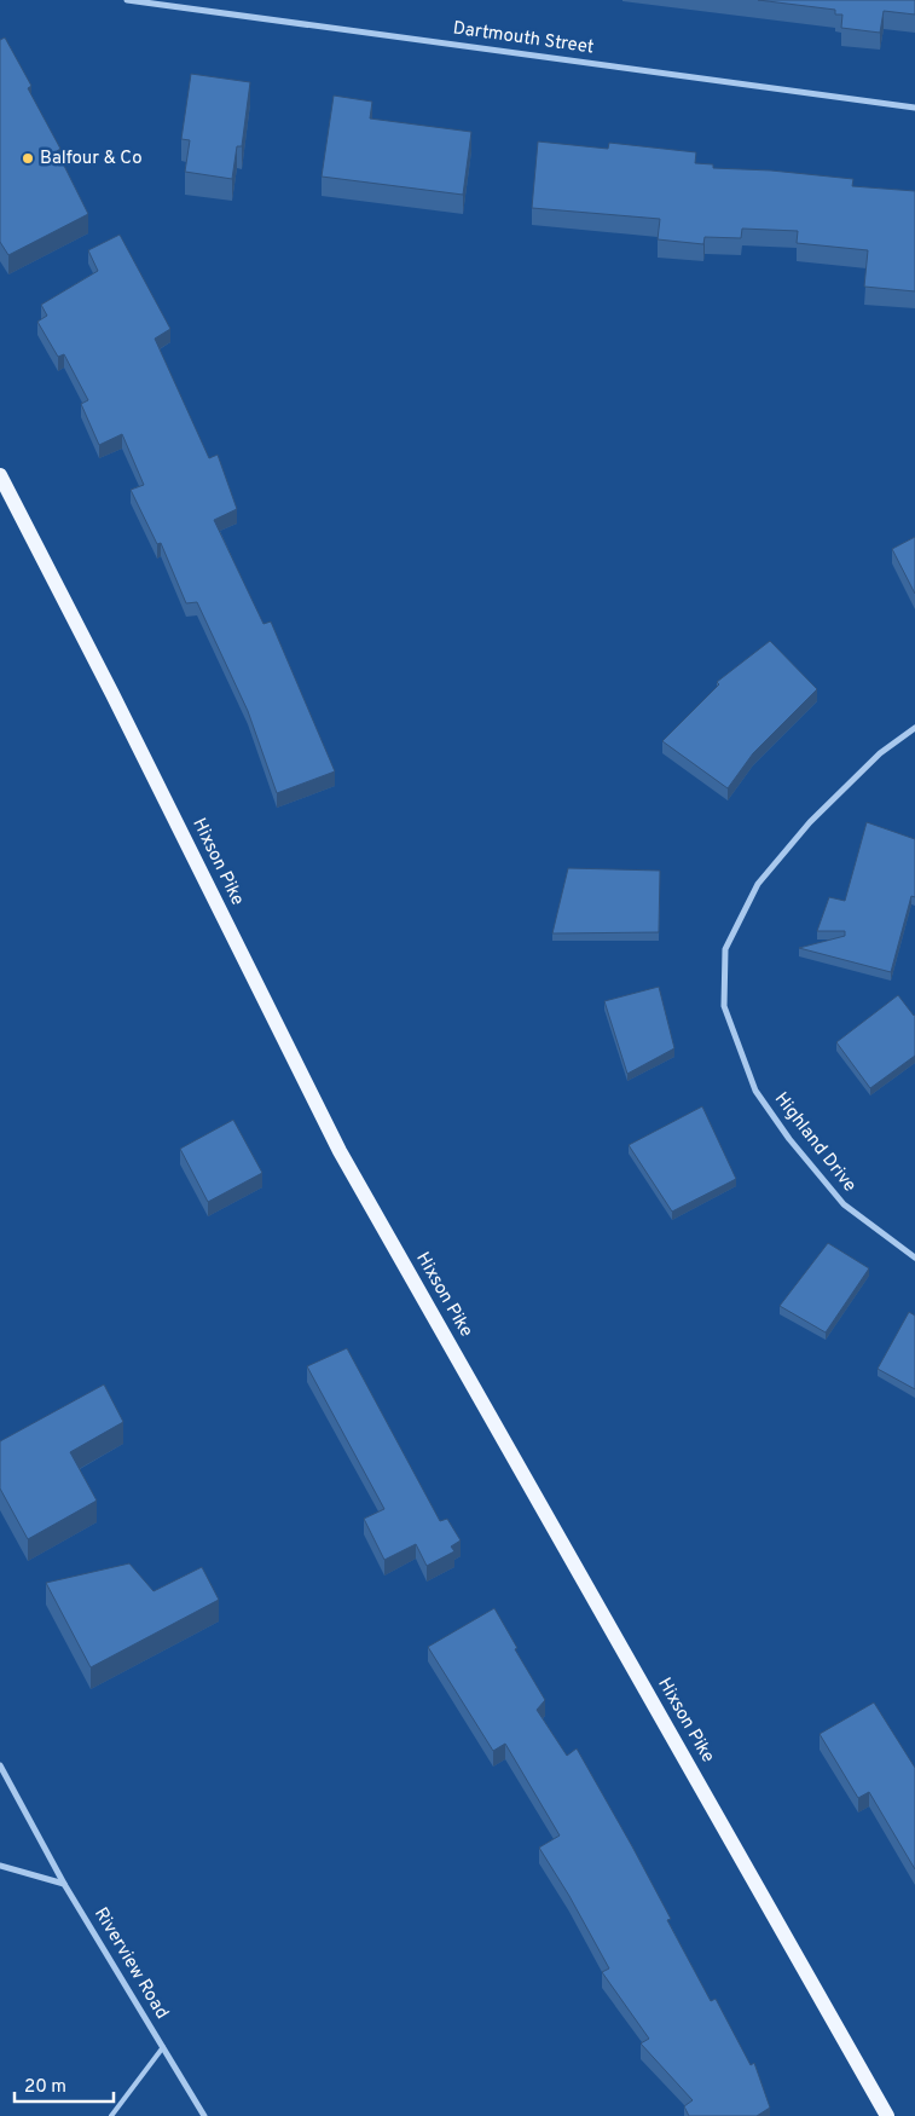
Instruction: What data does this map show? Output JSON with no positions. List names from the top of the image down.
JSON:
{
  "streets": {
    "main road": ["Hixson Pike"],
    "street": ["Dartmouth Street", "Highland Drive", "Riverview Road"]
  },
  "places": ["Balfour & Co"],
  "scale_bar": "20 m"
}
